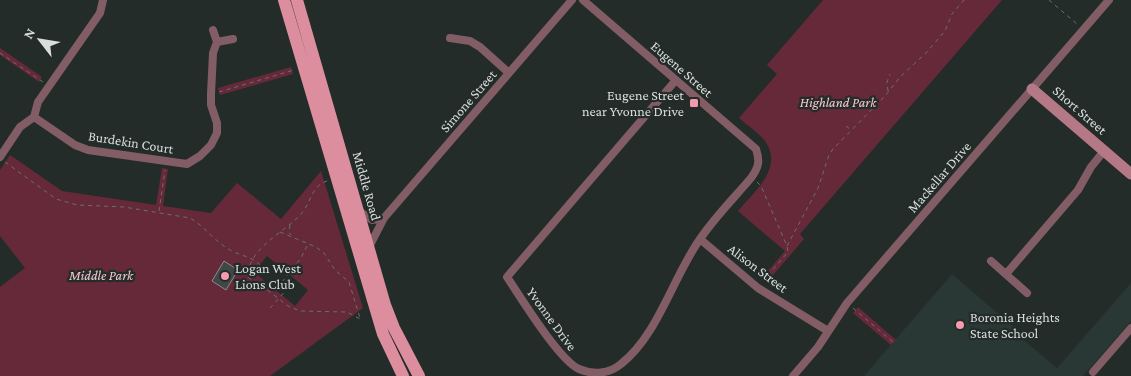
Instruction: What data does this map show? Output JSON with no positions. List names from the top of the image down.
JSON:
{
  "streets": {
    "main road": ["Middle Road"],
    "street": [
      "Eugene Street",
      "Simone Street",
      "Short Street",
      "Burdekin Court",
      "Mackellar Drive",
      "Alison Street",
      "Yvonne Drive"
    ]
  },
  "crossings": [
    ["Eugene Street", "Yvonne Drive"],
    ["Simone Street", "Middle Road"],
    ["Short Street", "Mackellar Drive"],
    ["Mackellar Drive", "Alison Street"],
    ["Alison Street", "Yvonne Drive"]
  ],
  "parks": ["Highland Park", "Middle Park"],
  "places": {
    "transit": ["Eugene Street near Yvonne Drive"],
    "other": ["Logan West Lions Club", "Boronia Heights State School"]
  },
  "north": "top left"
}
